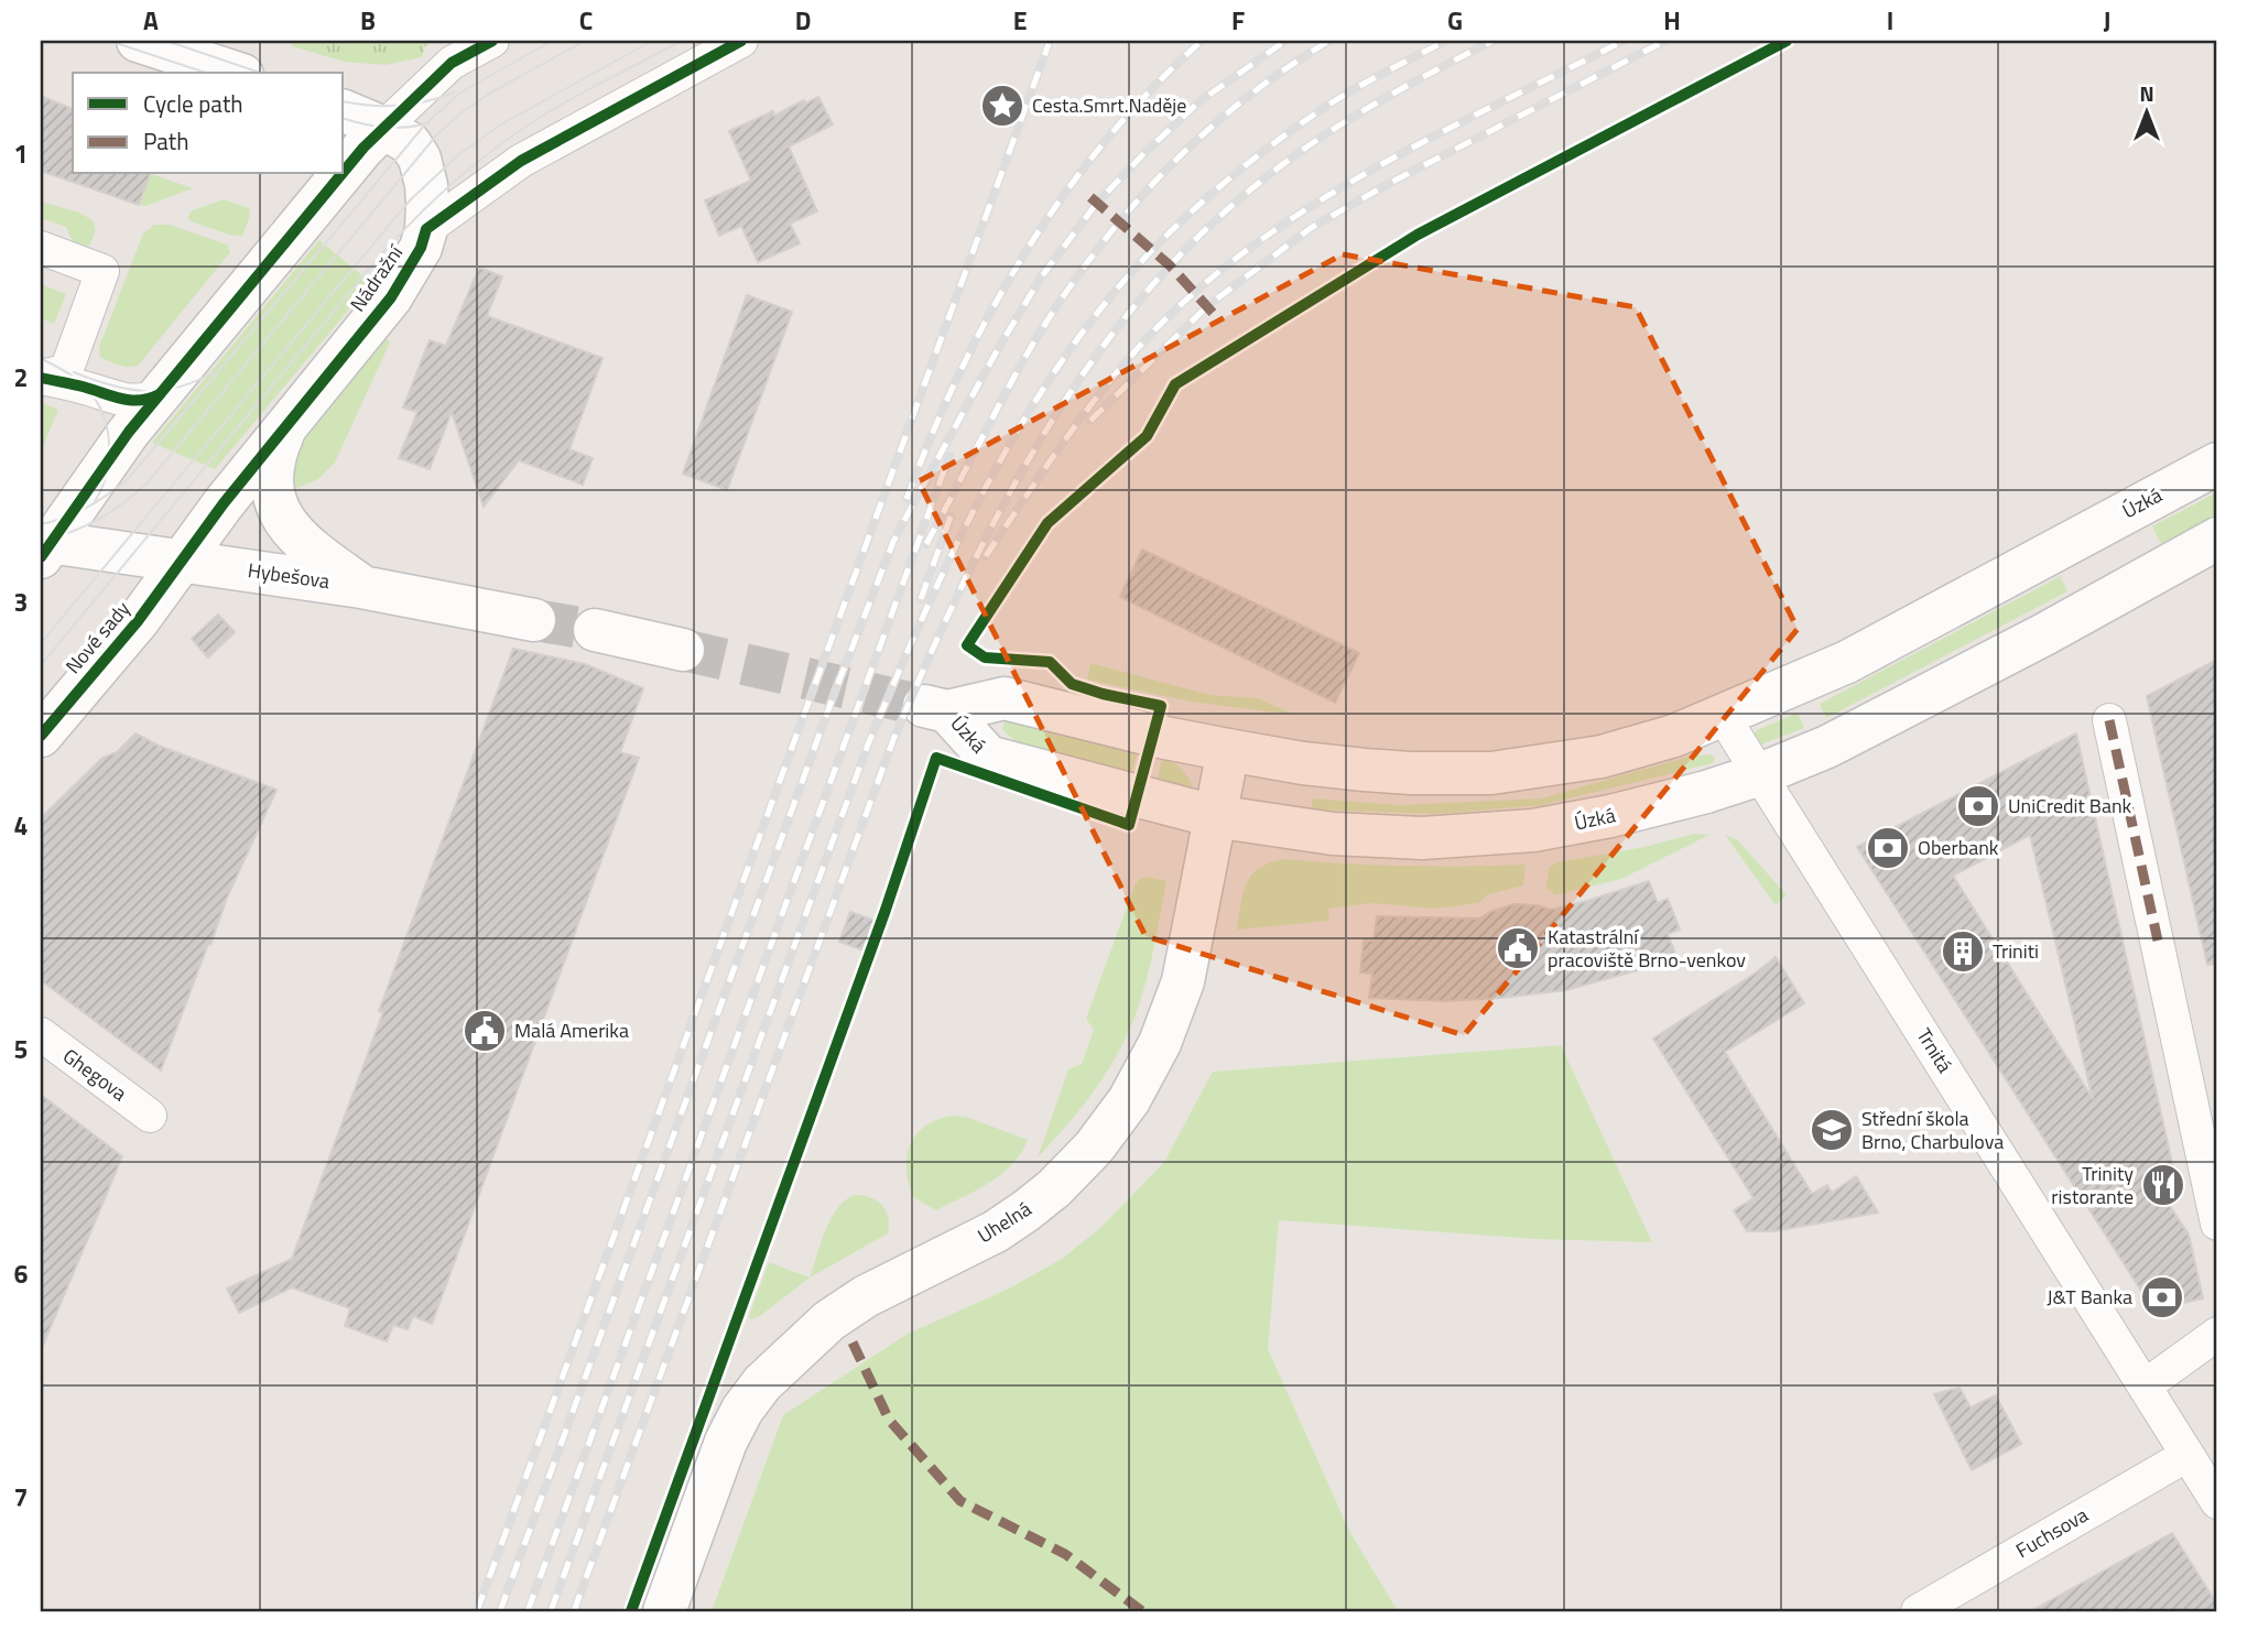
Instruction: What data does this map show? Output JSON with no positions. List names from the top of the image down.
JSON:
{
  "streets": {
    "main road": [
      "Nádražní",
      "Úzká",
      "Hybešova",
      "Nové sady",
      "Uhelná"
    ],
    "street": ["Trnitá", "Ghegova", "Fuchsova"]
  },
  "crossings": [
    ["Nádražní", "Hybešova"],
    ["Nádražní", "Nové sady"],
    ["Úzká", "Trnitá"],
    ["Úzká", "Uhelná"],
    ["Hybešova", "Nové sady"],
    ["Trnitá", "Fuchsova"]
  ],
  "places": {
    "place": ["Cesta.Smrt.Naděje"],
    "bank": ["UniCredit Bank", "Oberbank", "J&T Banka"],
    "public building": ["Katastrální pracoviště Brno-venkov", "Malá Amerika"],
    "building": ["Triniti"],
    "school or university": ["Střední škola Brno, Charbulova"],
    "restaurant": ["Trinity ristorante"]
  },
  "legend": ["Cycle path", "Path"],
  "north": "top",
  "grid": {
    "columns": [
      "A",
      "B",
      "C",
      "D",
      "E",
      "F",
      "G",
      "H",
      "I",
      "J"
    ],
    "rows": [
      "1",
      "2",
      "3",
      "4",
      "5",
      "6",
      "7"
    ]
  }
}
